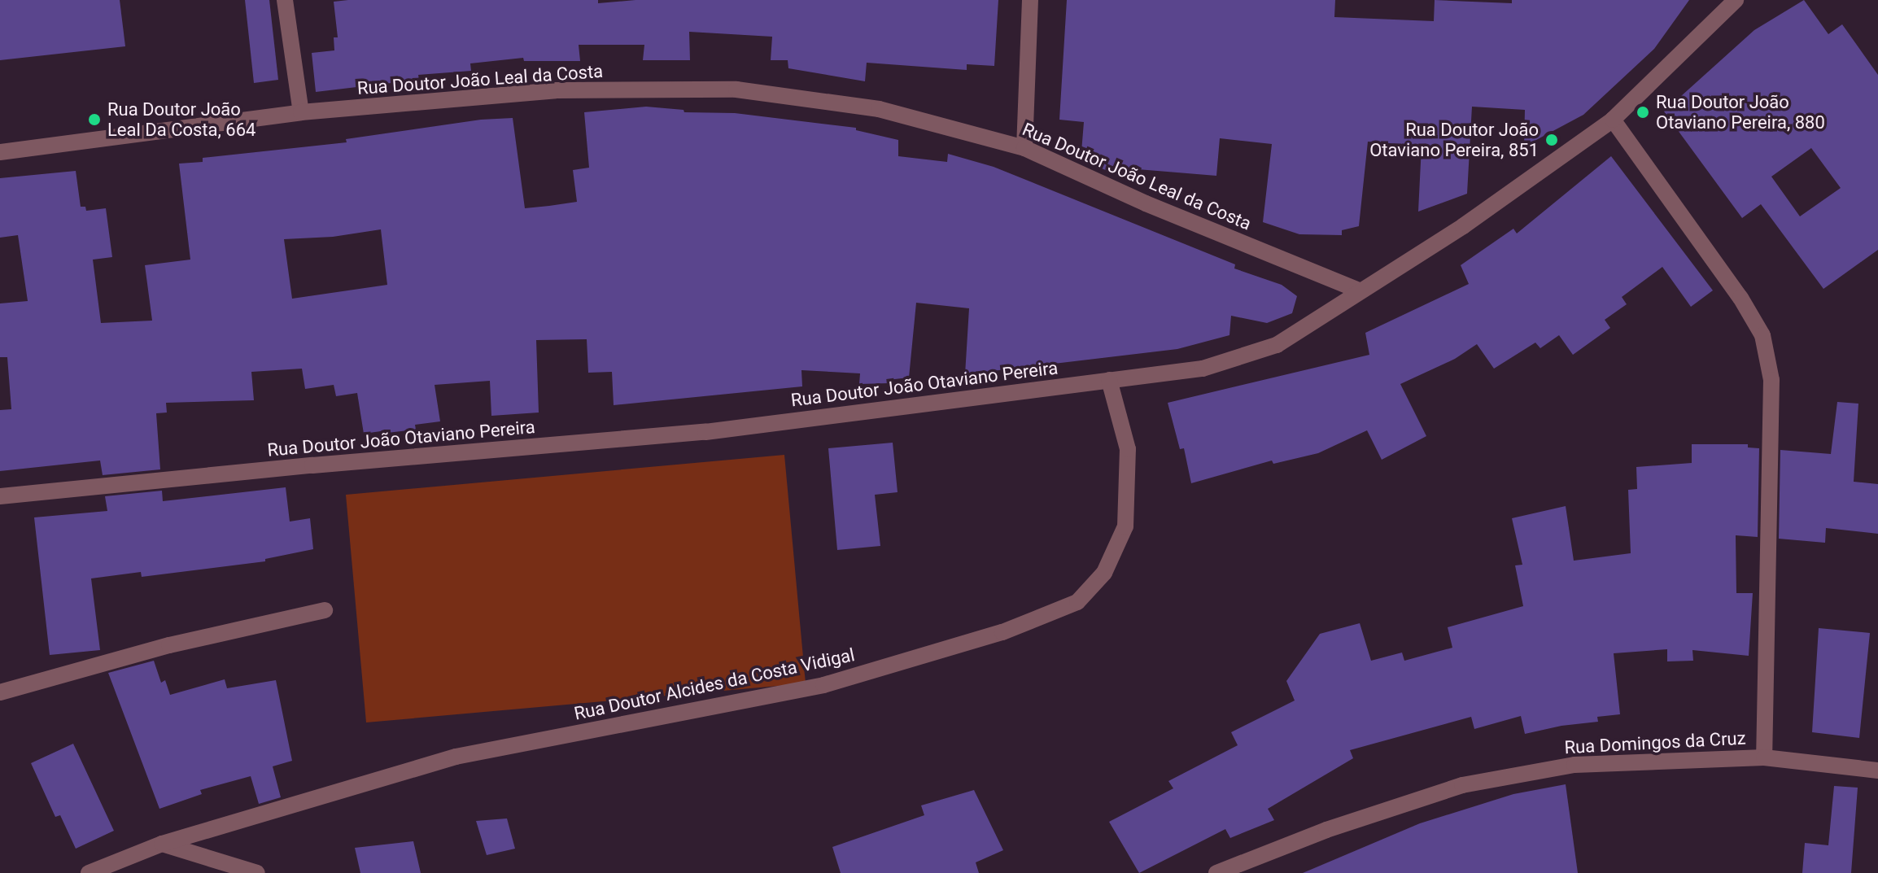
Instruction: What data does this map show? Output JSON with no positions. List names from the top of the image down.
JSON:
{
  "streets": {
    "street": [
      "Rua Doutor João Leal da Costa",
      "Rua Doutor João Otaviano Pereira",
      "Rua Doutor Alcides da Costa Vidigal",
      "Rua Domingos da Cruz"
    ]
  },
  "crossings": [
    ["Rua Doutor João Leal da Costa", "Rua Doutor João Otaviano Pereira"],
    ["Rua Doutor João Otaviano Pereira", "Rua Doutor Alcides da Costa Vidigal"]
  ],
  "places": ["Rua Doutor João Otaviano Pereira, 880", "Rua Doutor João Leal Da Costa, 664", "Rua Doutor João Otaviano Pereira, 851"]
}
